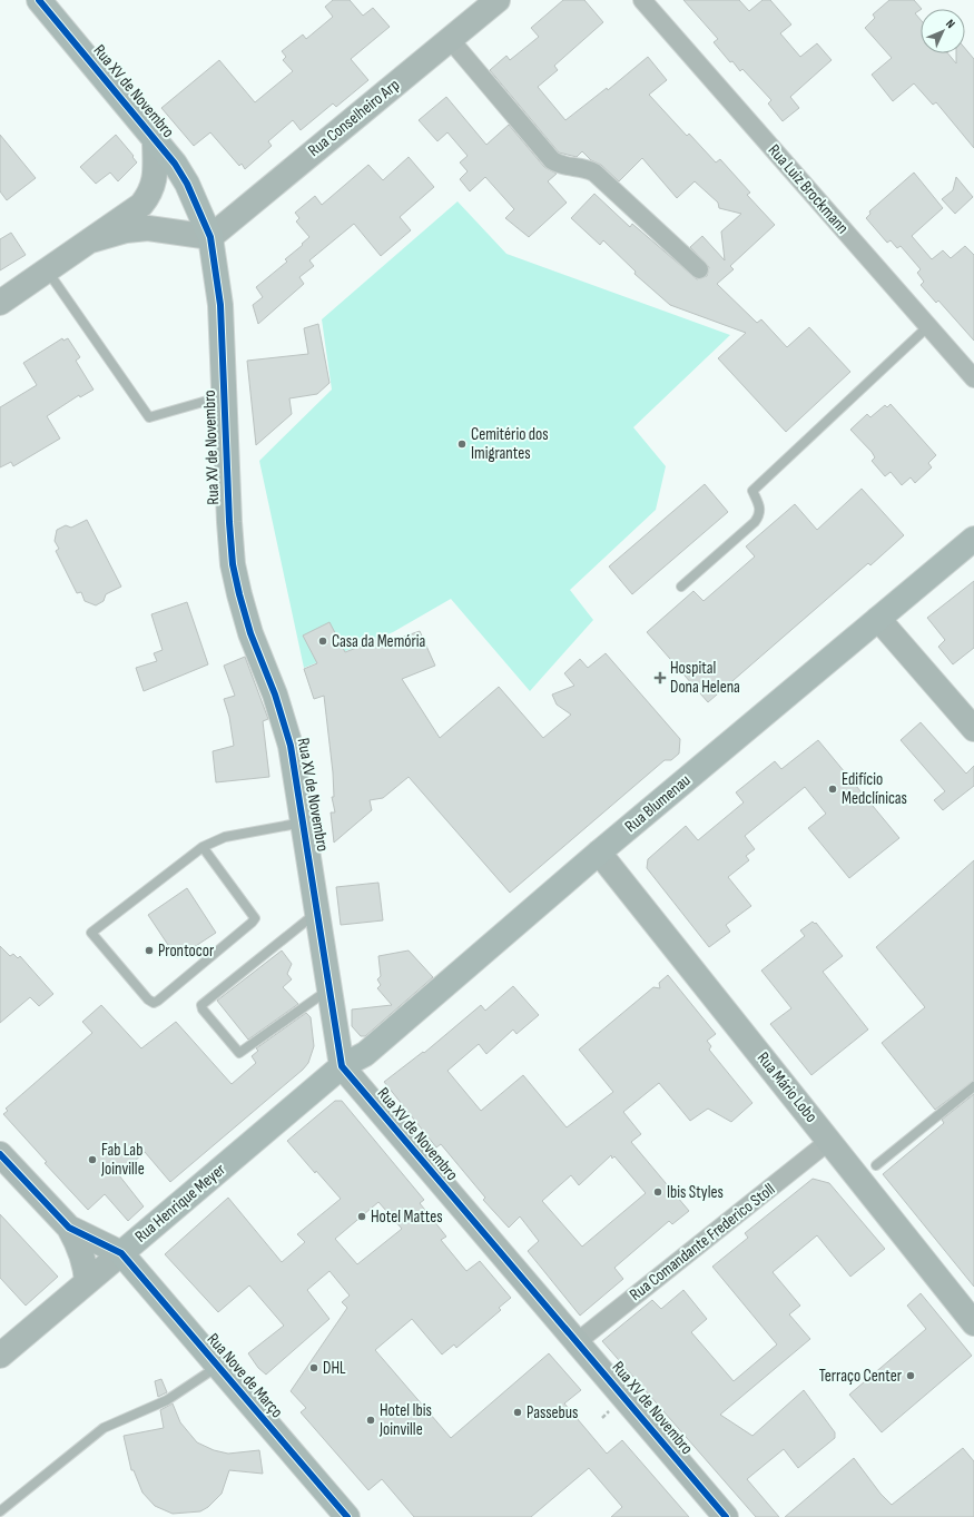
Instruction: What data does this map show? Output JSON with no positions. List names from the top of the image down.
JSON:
{
  "streets": {
    "main road": [
      "Rua XV de Novembro",
      "Rua Conselheiro Arp",
      "Rua Blumenau",
      "Rua Mário Lobo",
      "Rua Henrique Meyer",
      "Rua Nove de Março"
    ],
    "street": ["Rua Luiz Brockmann", "Rua Comandante Frederico Stoll"]
  },
  "crossings": [
    ["Rua XV de Novembro", "Rua Conselheiro Arp"],
    ["Rua XV de Novembro", "Rua Blumenau"],
    ["Rua XV de Novembro", "Rua Henrique Meyer"],
    ["Rua XV de Novembro", "Rua Comandante Frederico Stoll"],
    ["Rua Blumenau", "Rua Mário Lobo"],
    ["Rua Blumenau", "Rua Henrique Meyer"],
    ["Rua Mário Lobo", "Rua Comandante Frederico Stoll"],
    ["Rua Henrique Meyer", "Rua Nove de Março"]
  ],
  "places": {
    "other": [
      "Cemitério dos Imigrantes",
      "Casa da Memória",
      "Edifício Medclínicas",
      "Prontocor",
      "Fab Lab Joinville",
      "Ibis Styles",
      "Hotel Mattes",
      "DHL",
      "Terraço Center",
      "Passebus",
      "Hotel Ibis Joinville"
    ],
    "health": ["Hospital Dona Helena"]
  },
  "north": "top right"
}
